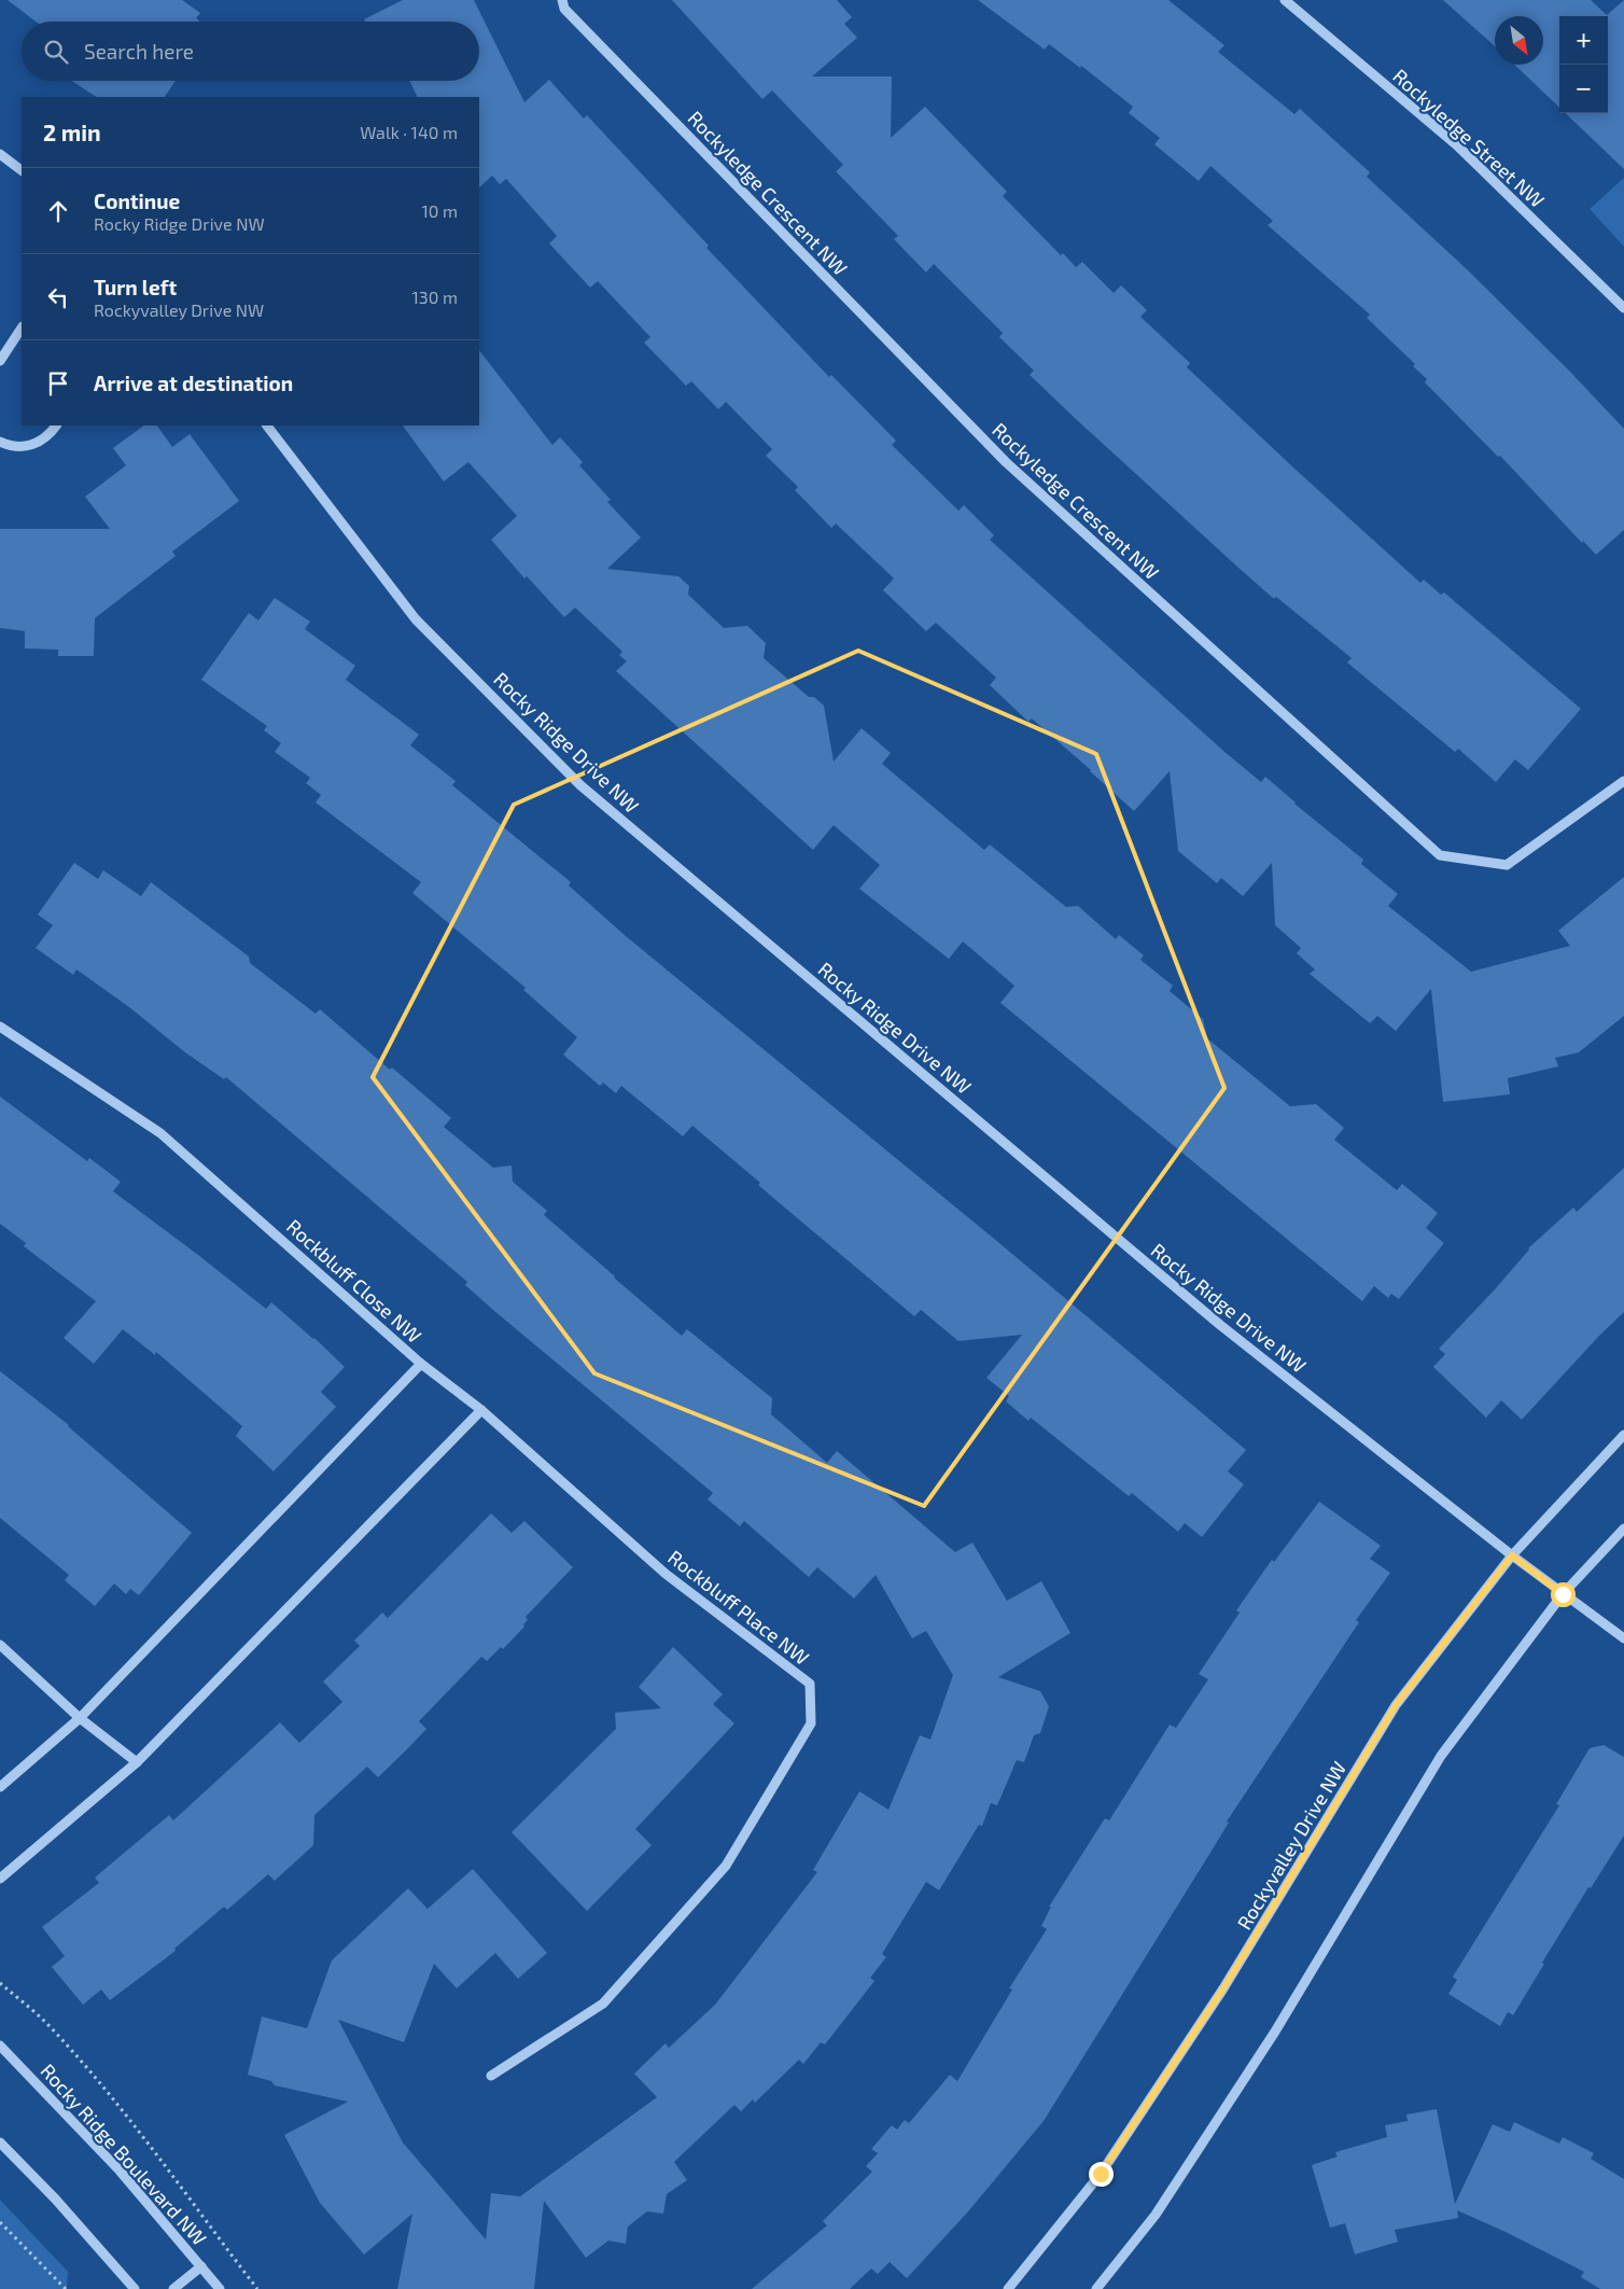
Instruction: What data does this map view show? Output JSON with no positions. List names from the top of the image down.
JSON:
{
  "streets": {
    "street": [
      "Rockyledge Street NW",
      "Rockyledge Crescent NW",
      "Rocky Ridge Drive NW",
      "Rockbluff Close NW",
      "Rockbluff Place NW",
      "Rockyvalley Drive NW",
      "Rocky Ridge Boulevard NW"
    ]
  },
  "crossings": [
    ["Rocky Ridge Drive NW", "Rockyvalley Drive NW"],
    ["Rockbluff Close NW", "Rockbluff Place NW"]
  ],
  "north": "bottom right",
  "page": {
    "map_buttons": ["+", "−"],
    "search": "Search here",
    "heading": ["2 min", "Walk · 140 m"],
    "list": [
      ["Continue", "Rocky Ridge Drive NW", "10 m"],
      ["Turn left", "Rockyvalley Drive NW", "130 m"],
      "Arrive at destination"
    ]
  }
}
